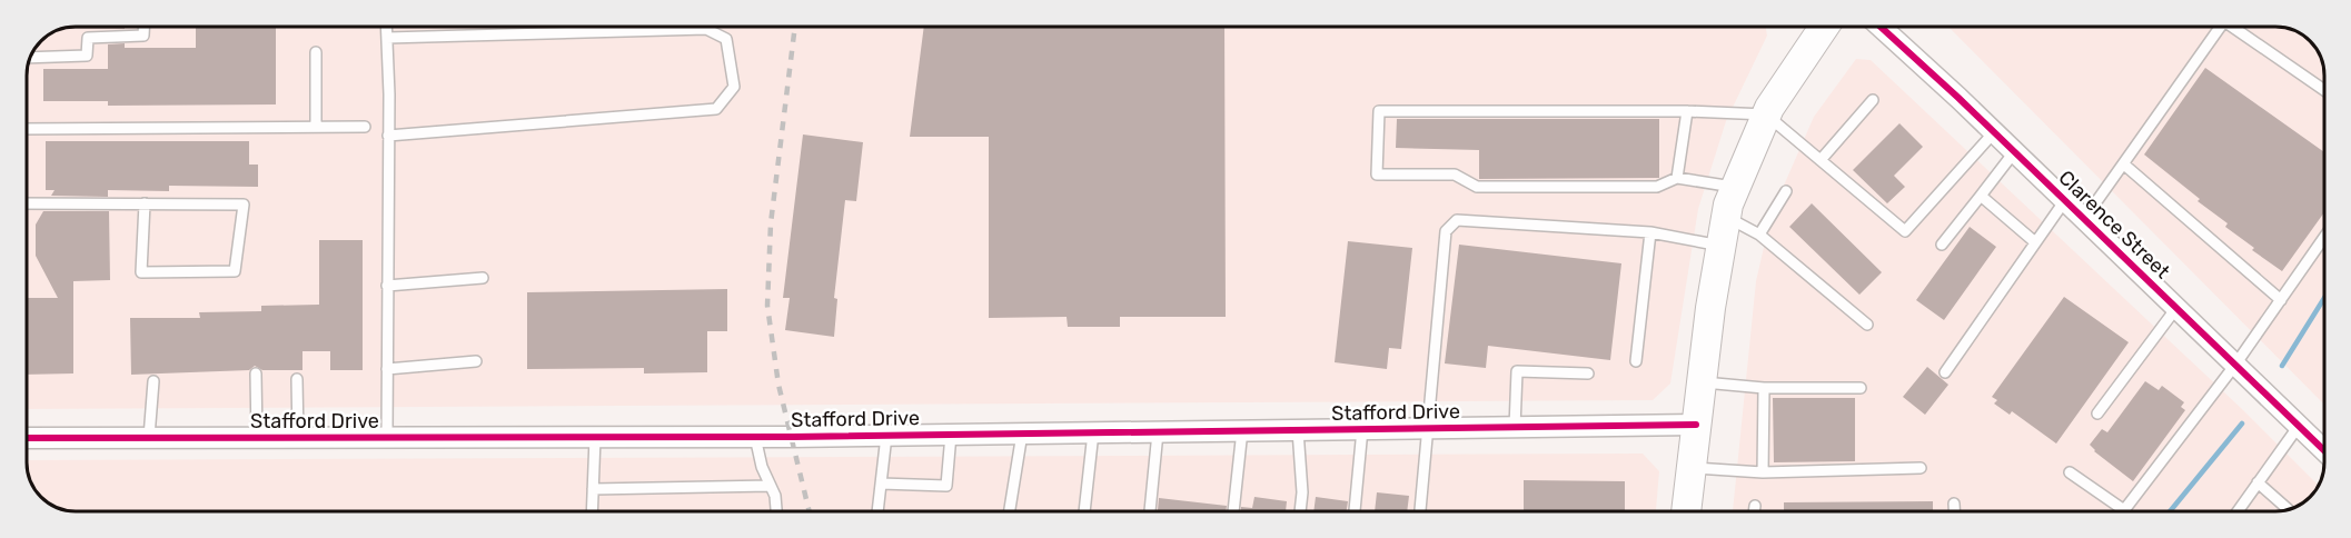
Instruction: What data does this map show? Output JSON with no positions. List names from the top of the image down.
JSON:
{
  "streets": {
    "street": ["Clarence Street", "Stafford Drive"]
  }
}
